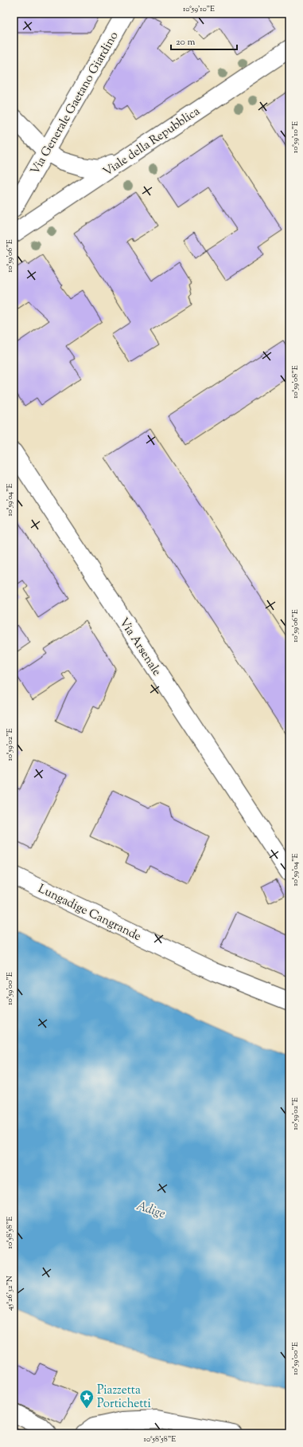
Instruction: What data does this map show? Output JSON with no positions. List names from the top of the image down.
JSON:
{
  "streets": {
    "street": [
      "Via Generale Gaetano Giardino",
      "Viale della Repubblica",
      "Via Arsenale",
      "Lungadige Cangrande"
    ]
  },
  "water": ["Adige"],
  "places": {
    "place": ["Piazzetta Portichetti"]
  },
  "scale_bar": "20 m",
  "coordinates": [
    "10°59'10\"E",
    "10°59'06\"E",
    "10°59'08\"E",
    "10°59'04\"E",
    "10°59'02\"E",
    "10°59'00\"E",
    "10°58'58\"E",
    "45°26'32\"N"
  ]
}
